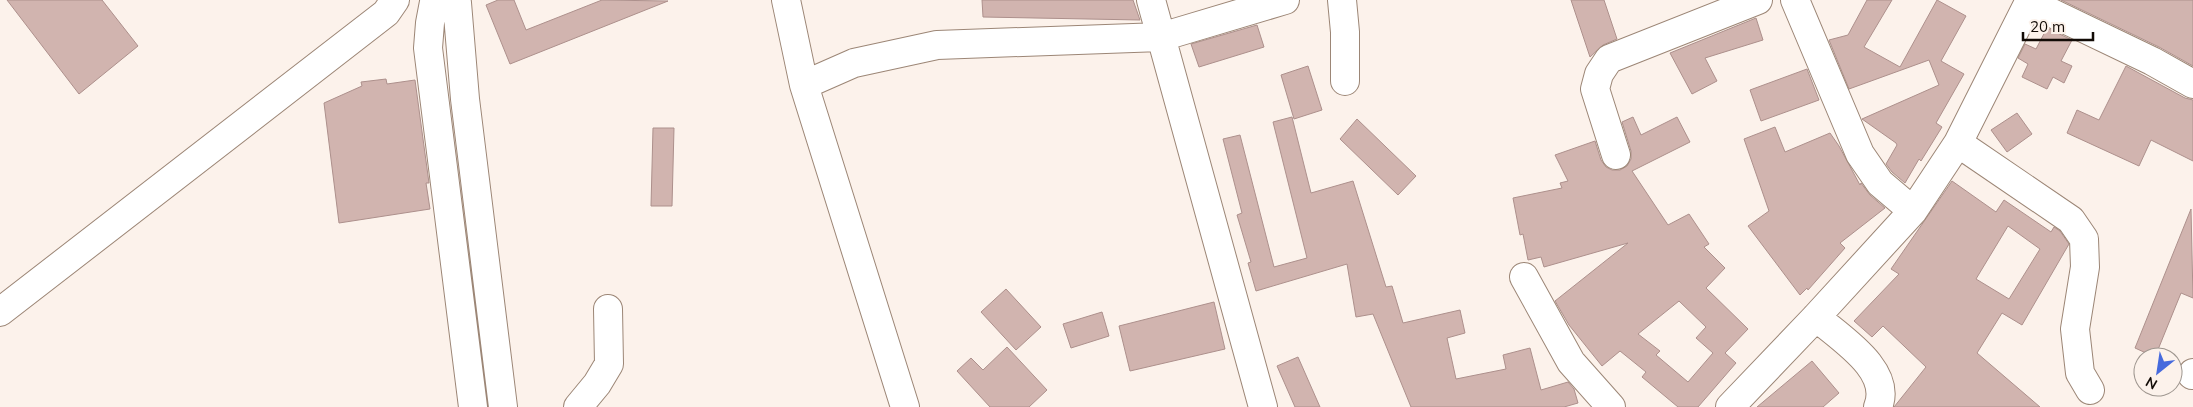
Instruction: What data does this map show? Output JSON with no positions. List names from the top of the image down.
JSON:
{
  "scale_bar": "20 m",
  "north": "bottom left"
}
